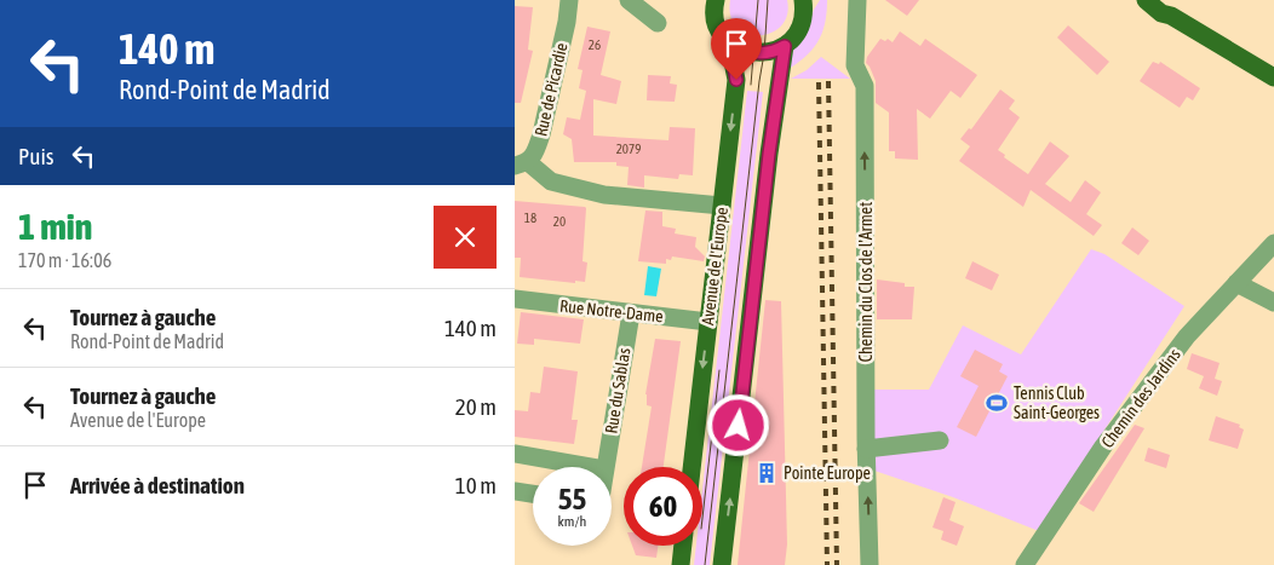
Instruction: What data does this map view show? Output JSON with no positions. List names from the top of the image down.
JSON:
{
  "streets": {
    "main road": ["Avenue de l'Europe"],
    "street": [
      "Rue de Picardie",
      "Chemin du Clos de l'Armet",
      "Rue Notre-Dame",
      "Rue du Sablas",
      "Chemin des Jardins"
    ]
  },
  "crossings": [
    ["Avenue de l'Europe", "Rue Notre-Dame"],
    ["Rue Notre-Dame", "Rue du Sablas"]
  ],
  "one_way": ["Chemin du Clos de l'Armet"],
  "places": {
    "sports": ["Tennis Club Saint-Georges"],
    "building": ["Pointe Europe"]
  },
  "house_numbers": [
    "26",
    "2079",
    "18",
    "20"
  ],
  "page": {
    "turn": ["140 m", "Rond-Point de Madrid"],
    "then": "Puis",
    "heading": ["1 min", "170 m · 16:06"],
    "list": [
      {
        "name": "Tournez à gauche",
        "note": "Rond-Point de Madrid",
        "value": "140 m"
      },
      {
        "name": "Tournez à gauche",
        "note": "Avenue de l'Europe",
        "value": "20 m"
      },
      {
        "name": "Arrivée à destination",
        "value": "10 m"
      }
    ],
    "speed": "55 km/h",
    "limit": "60"
  }
}
